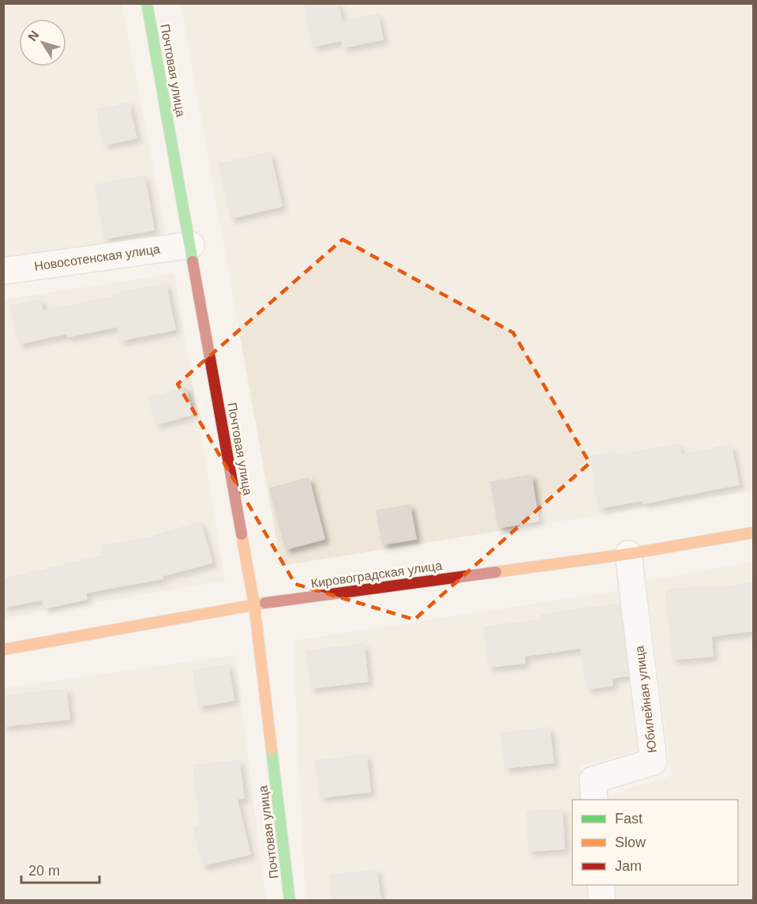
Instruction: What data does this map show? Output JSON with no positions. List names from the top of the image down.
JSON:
{
  "streets": {
    "street": [
      "Почтовая улица",
      "Новосотенская улица",
      "Кировоградская улица",
      "Юбилейная улица"
    ]
  },
  "crossings": [
    ["Почтовая улица", "Новосотенская улица"],
    ["Почтовая улица", "Кировоградская улица"],
    ["Кировоградская улица", "Юбилейная улица"]
  ],
  "legend": ["Fast", "Slow", "Jam"],
  "scale_bar": "20 m",
  "north": "top left"
}
